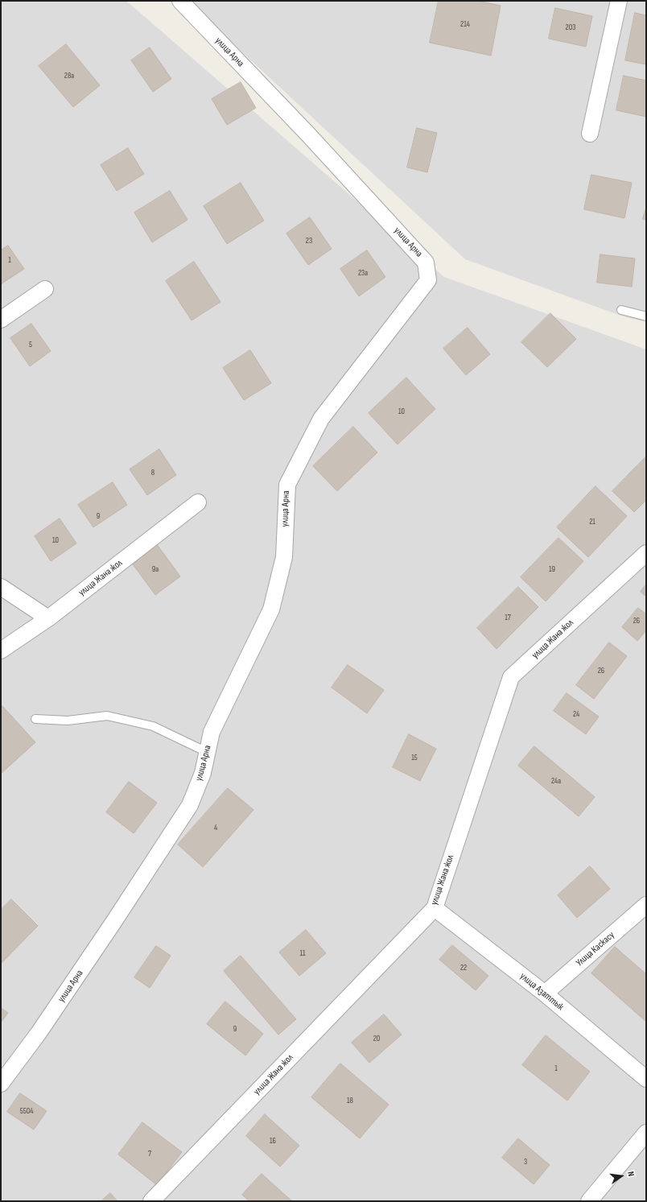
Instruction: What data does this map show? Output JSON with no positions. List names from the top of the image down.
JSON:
{
  "streets": {
    "street": [
      "улица Арна",
      "улица Жана жол",
      "Улица Каскасу",
      "улица Азаттык"
    ]
  },
  "crossings": [
    ["улица Жана жол", "улица Азаттык"],
    ["Улица Каскасу", "улица Азаттык"]
  ],
  "house_numbers": [
    "214",
    "203",
    "28а",
    "23",
    "1",
    "23а",
    "5",
    "10",
    "8",
    "9",
    "21",
    "10",
    "9а",
    "19",
    "17",
    "26",
    "26",
    "24",
    "15",
    "24а",
    "4",
    "11",
    "22",
    "9",
    "20",
    "1",
    "18",
    "5504",
    "16",
    "7",
    "3"
  ],
  "north": "right"
}
